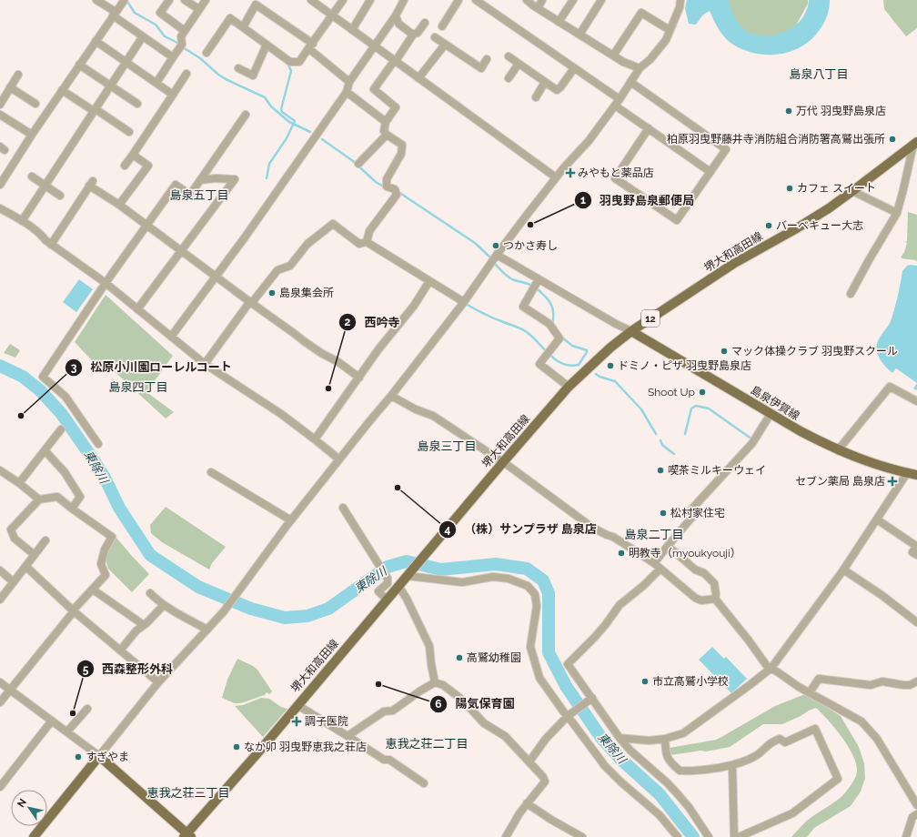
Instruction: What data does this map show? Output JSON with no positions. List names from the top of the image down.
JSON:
{
  "streets": {
    "main road": ["堺大和高田線", "12", "島泉伊賀線"]
  },
  "crossings": [
    ["堺大和高田線", "島泉伊賀線"]
  ],
  "districts": [
    "島泉八丁目",
    "島泉五丁目",
    "島泉四丁目",
    "島泉三丁目",
    "島泉二丁目",
    "恵我之荘二丁目",
    "恵我之荘三丁目"
  ],
  "water": ["東除川"],
  "places": {
    "other": [
      "万代 羽曳野島泉店",
      "柏原羽曳野藤井寺消防組合消防署高鷲出張所",
      "カフェ スイート",
      "羽曳野島泉郵便局",
      "バーベキュー大志",
      "つかさ寿し",
      "島泉集会所",
      "マック体操クラブ 羽曳野スクール",
      "ドミノ・ピザ 羽曳野島泉店",
      "西吟寺",
      "Shoot Up",
      "松原小川園ローレルコート",
      "喫茶ミルキーウェイ",
      "（株）サンプラザ 島泉店",
      "松村家住宅",
      "明教寺（myoukyouji）",
      "高鷲幼稚園",
      "市立高鷲小学校",
      "陽気保育園",
      "西森整形外科",
      "なか卯 羽曳野恵我之荘店",
      "すぎやま"
    ],
    "health": ["みやもと薬品店", "セブン薬局 島泉店", "調子医院"]
  },
  "north": "top left"
}
